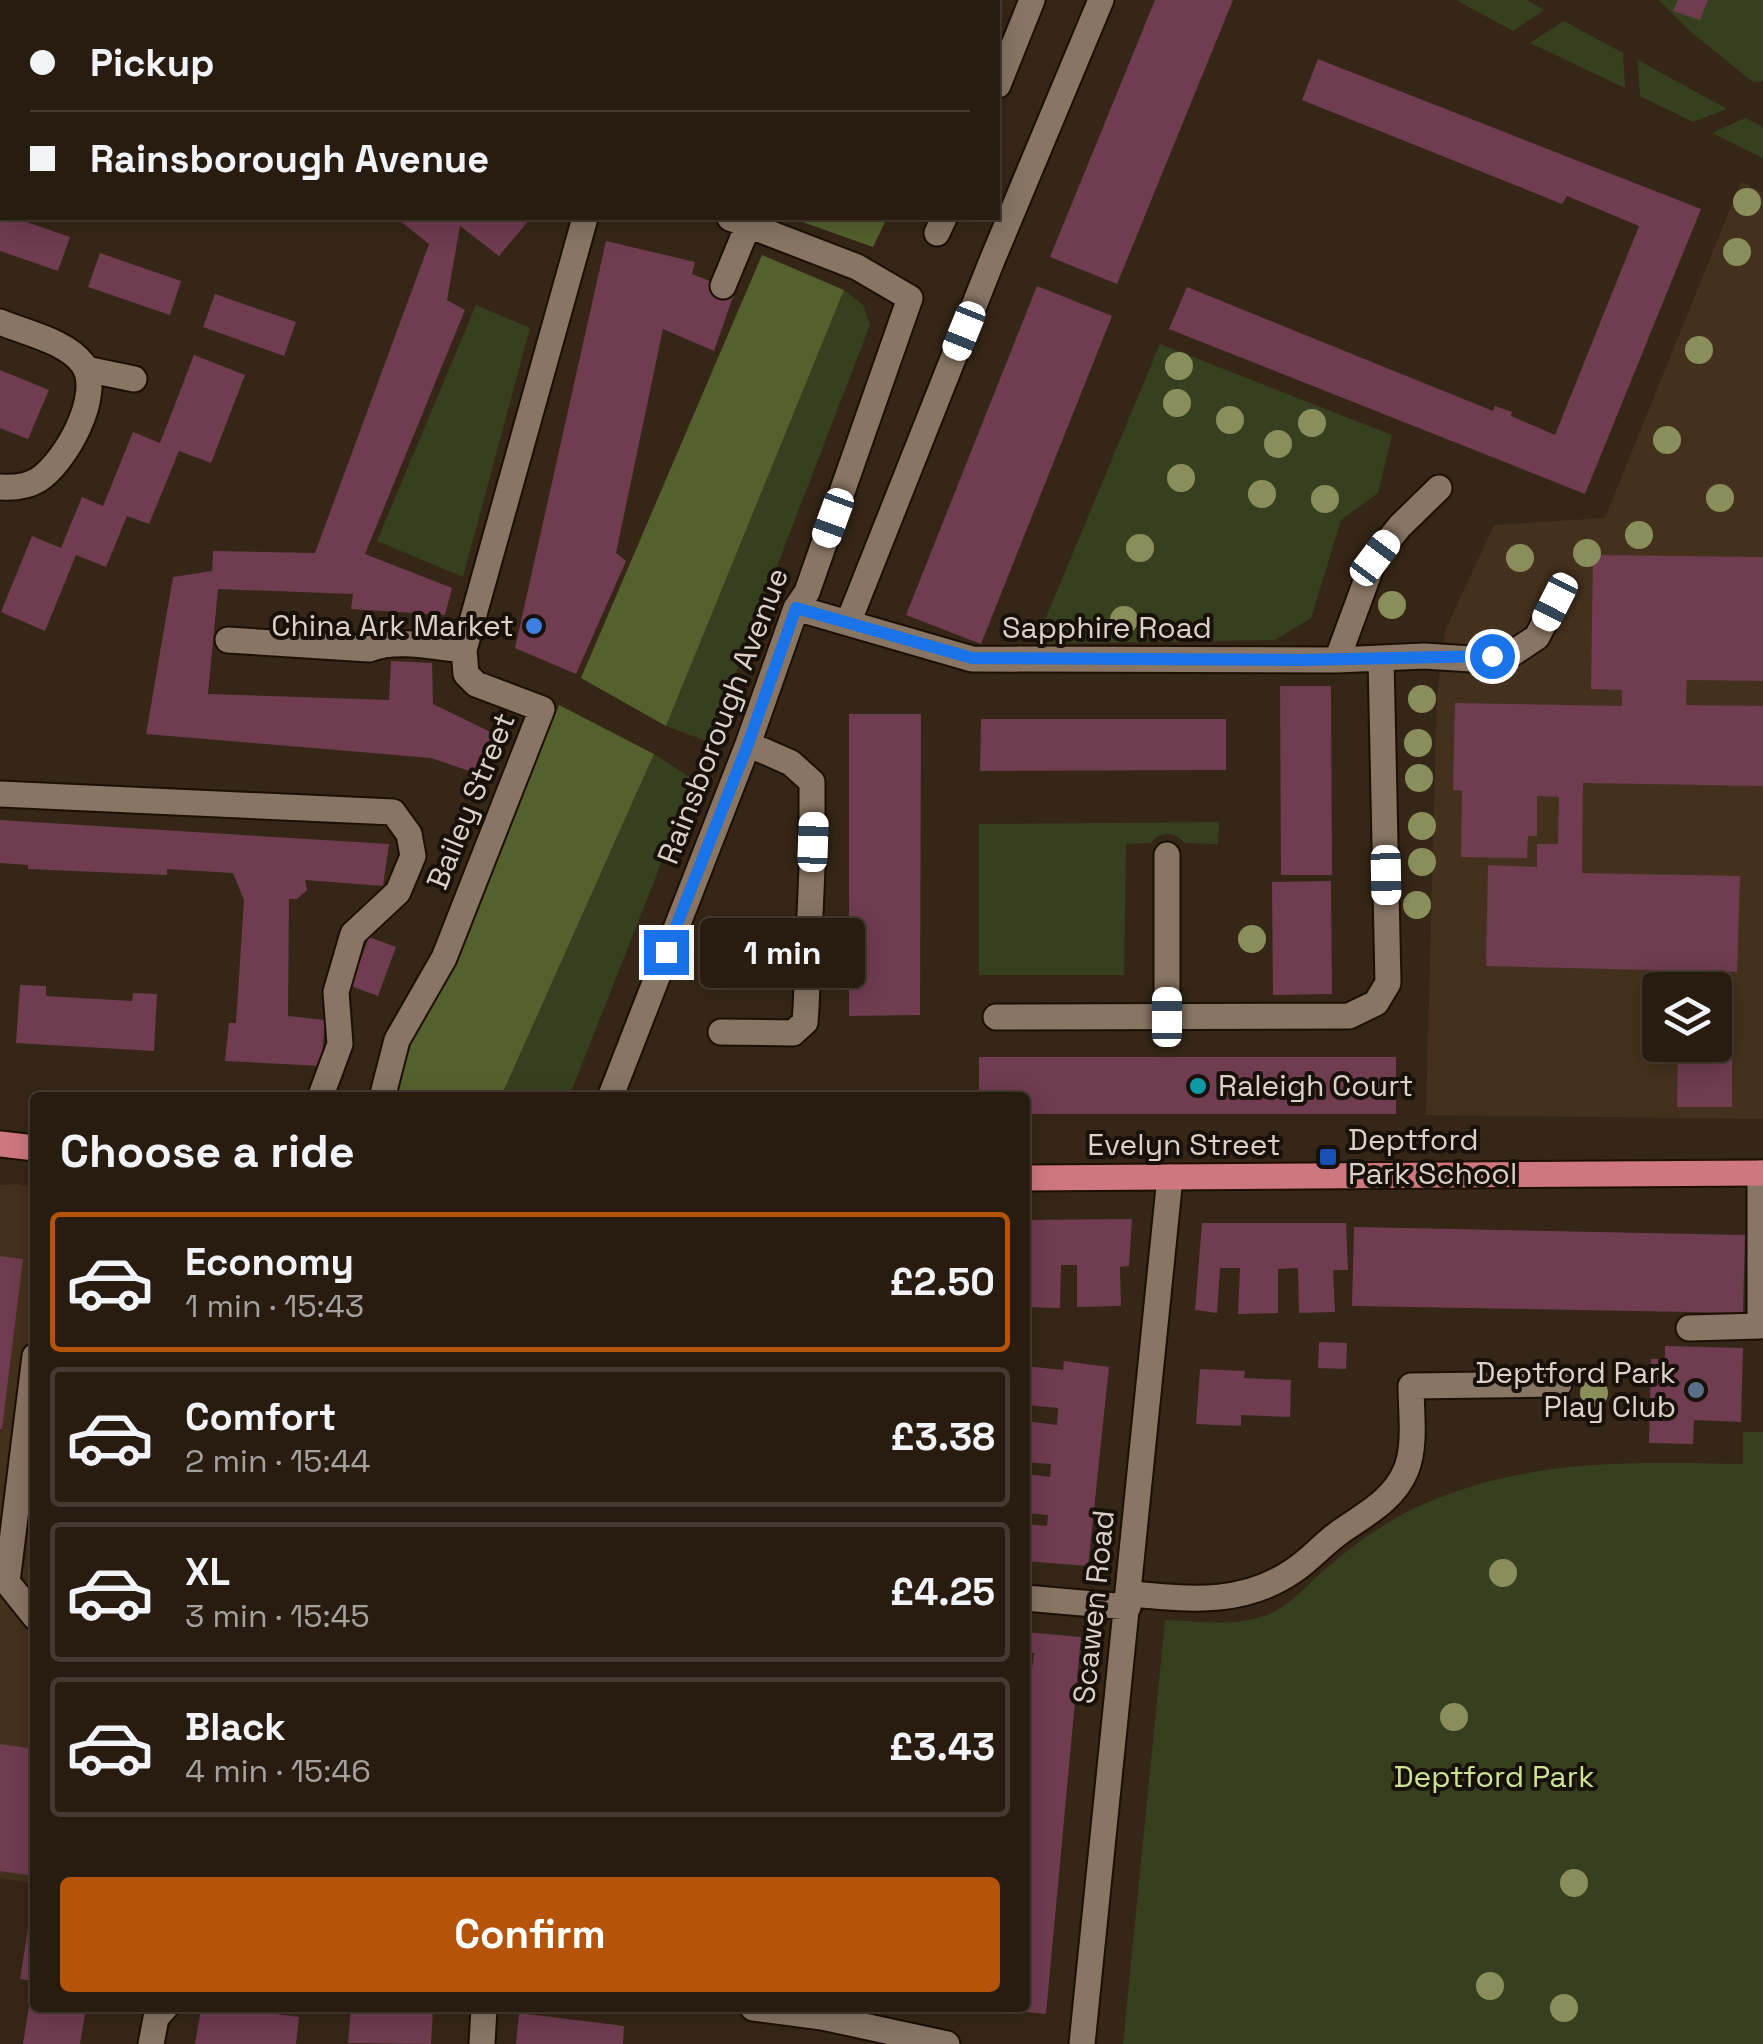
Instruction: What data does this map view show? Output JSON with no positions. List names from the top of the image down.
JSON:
{
  "streets": {
    "main road": ["Evelyn Street"],
    "street": [
      "Sapphire Road",
      "Rainsborough Avenue",
      "Bailey Street",
      "Scawen Road"
    ]
  },
  "crossings": [
    ["Sapphire Road", "Rainsborough Avenue"],
    ["Evelyn Street", "Scawen Road"]
  ],
  "parks": ["Deptford Park"],
  "places": {
    "other": ["China Ark Market", "Raleigh Court", "Deptford Park Play Club"],
    "transit": ["Deptford Park School"]
  },
  "page": {
    "banner": ["Pickup", "Rainsborough Avenue"],
    "bubble": "1 min",
    "heading": "Choose a ride",
    "list": [
      {
        "name": "Economy",
        "note": "1 min · 15:43",
        "value": "£2.50"
      },
      {
        "name": "Comfort",
        "note": "2 min · 15:44",
        "value": "£3.38"
      },
      {
        "name": "XL",
        "note": "3 min · 15:45",
        "value": "£4.25"
      },
      {
        "name": "Black",
        "note": "4 min · 15:46",
        "value": "£3.43"
      }
    ],
    "buttons": "Confirm"
  }
}
